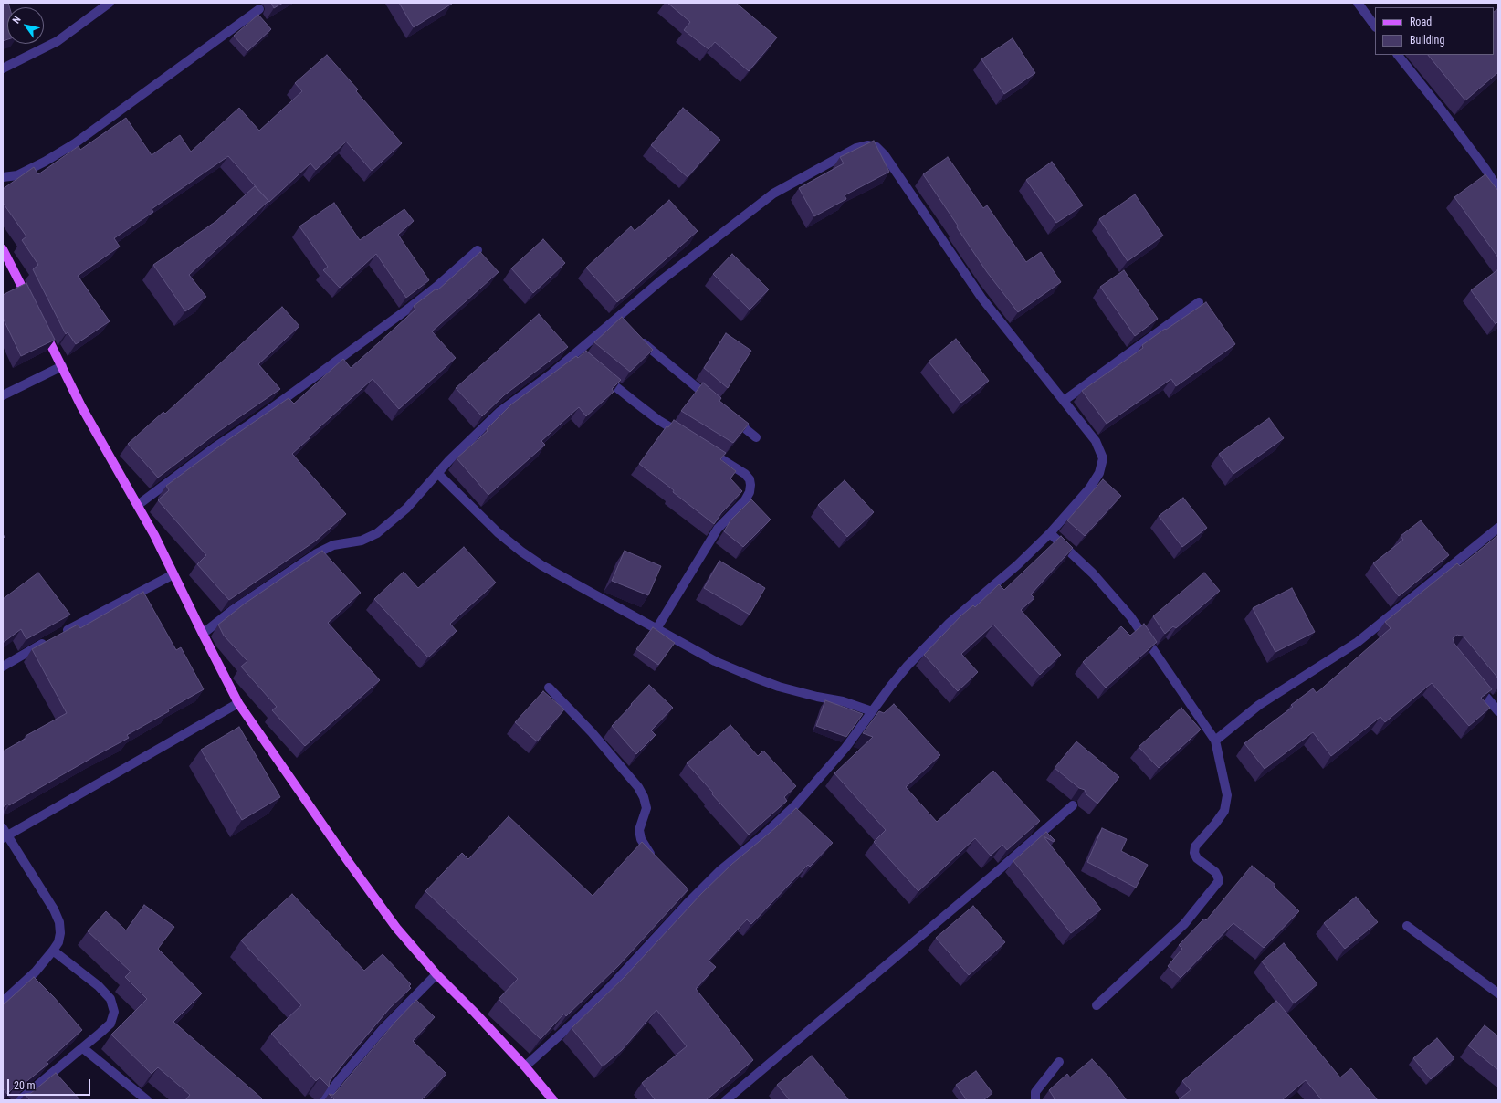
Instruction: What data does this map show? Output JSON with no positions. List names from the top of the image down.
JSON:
{
  "legend": ["Road", "Building"],
  "scale_bar": "20 m",
  "north": "top left"
}
